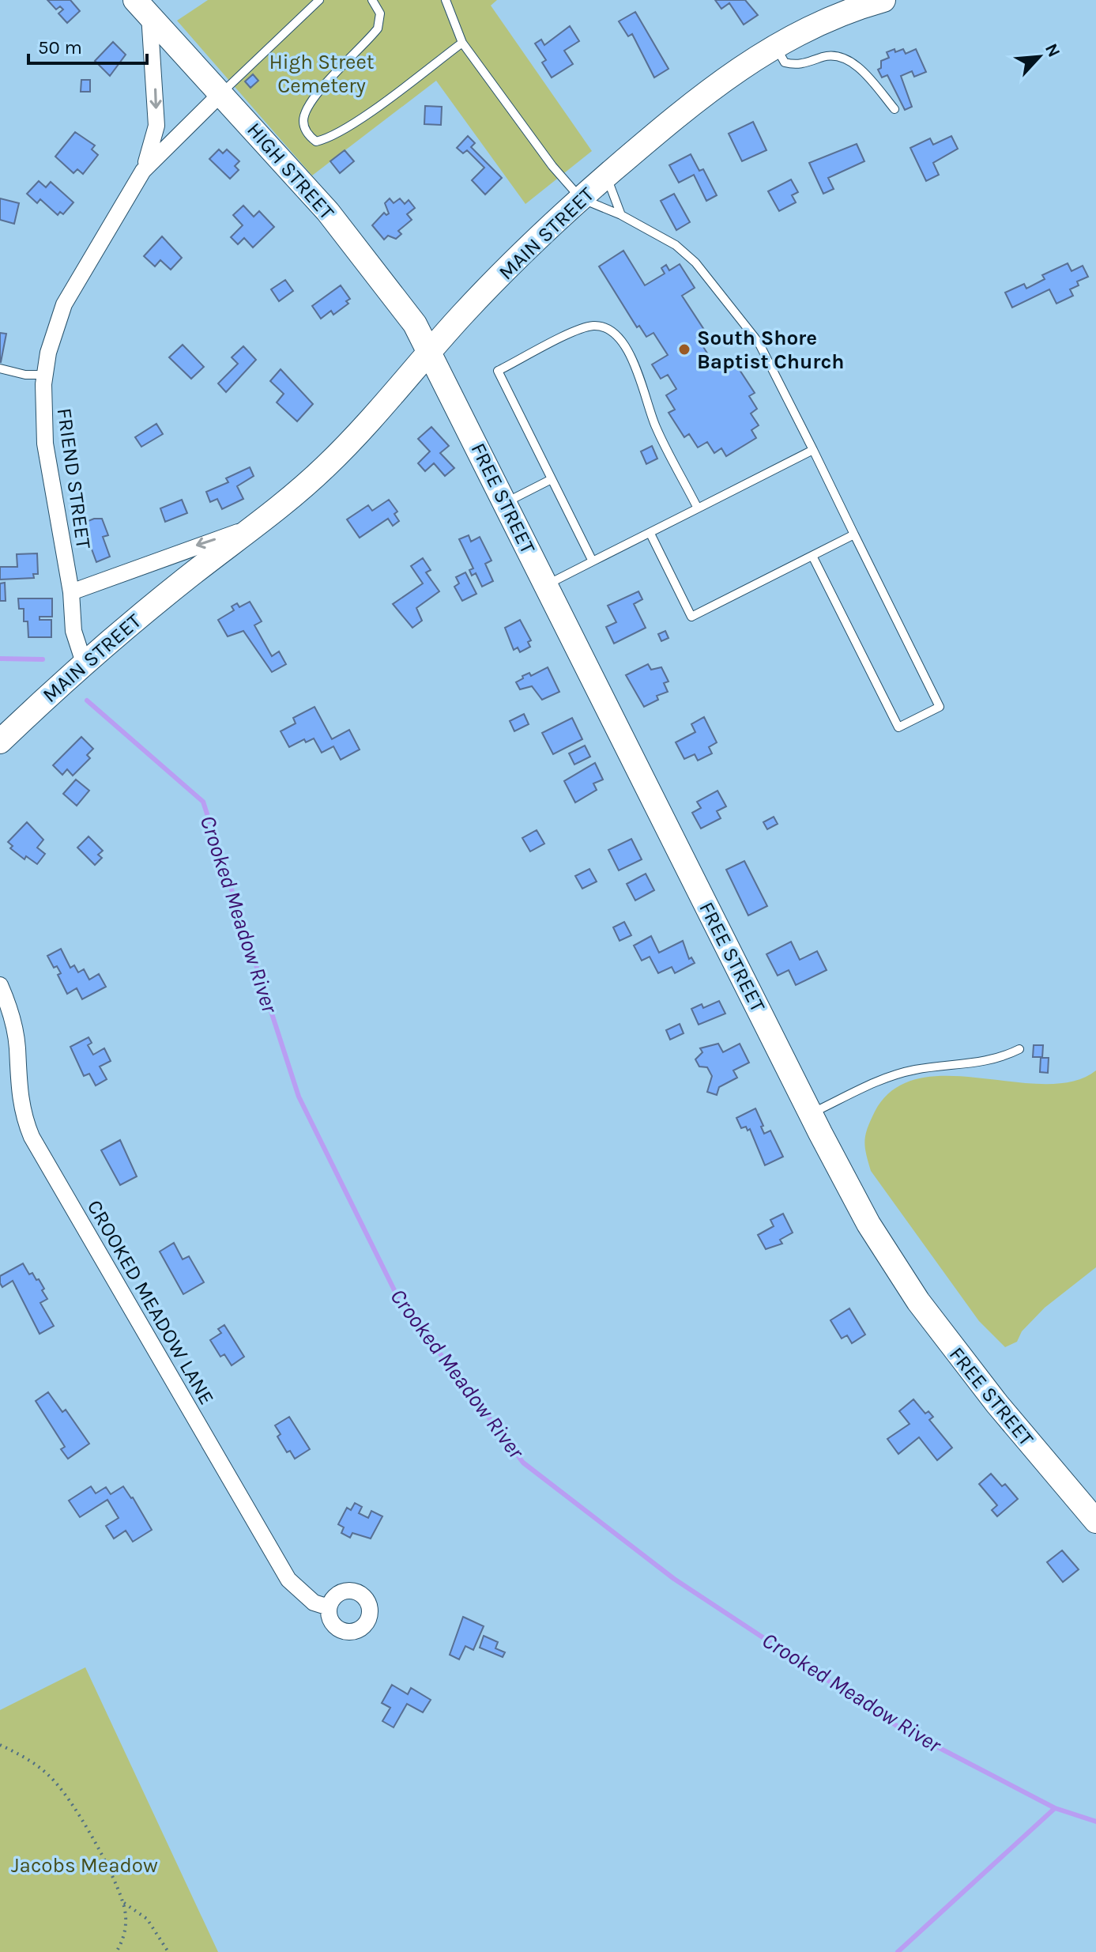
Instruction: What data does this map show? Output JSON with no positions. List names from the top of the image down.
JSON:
{
  "streets": {
    "main road": ["HIGH STREET", "MAIN STREET", "FREE STREET"],
    "street": ["FRIEND STREET", "CROOKED MEADOW LANE"]
  },
  "crossings": [
    ["HIGH STREET", "MAIN STREET"],
    ["HIGH STREET", "FRIEND STREET"],
    ["HIGH STREET", "FREE STREET"],
    ["MAIN STREET", "FRIEND STREET"],
    ["MAIN STREET", "FREE STREET"]
  ],
  "water": ["Crooked Meadow River"],
  "parks": ["High Street Cemetery", "Jacobs Meadow"],
  "places": ["South Shore Baptist Church"],
  "scale_bar": "50 m",
  "north": "top right"
}
